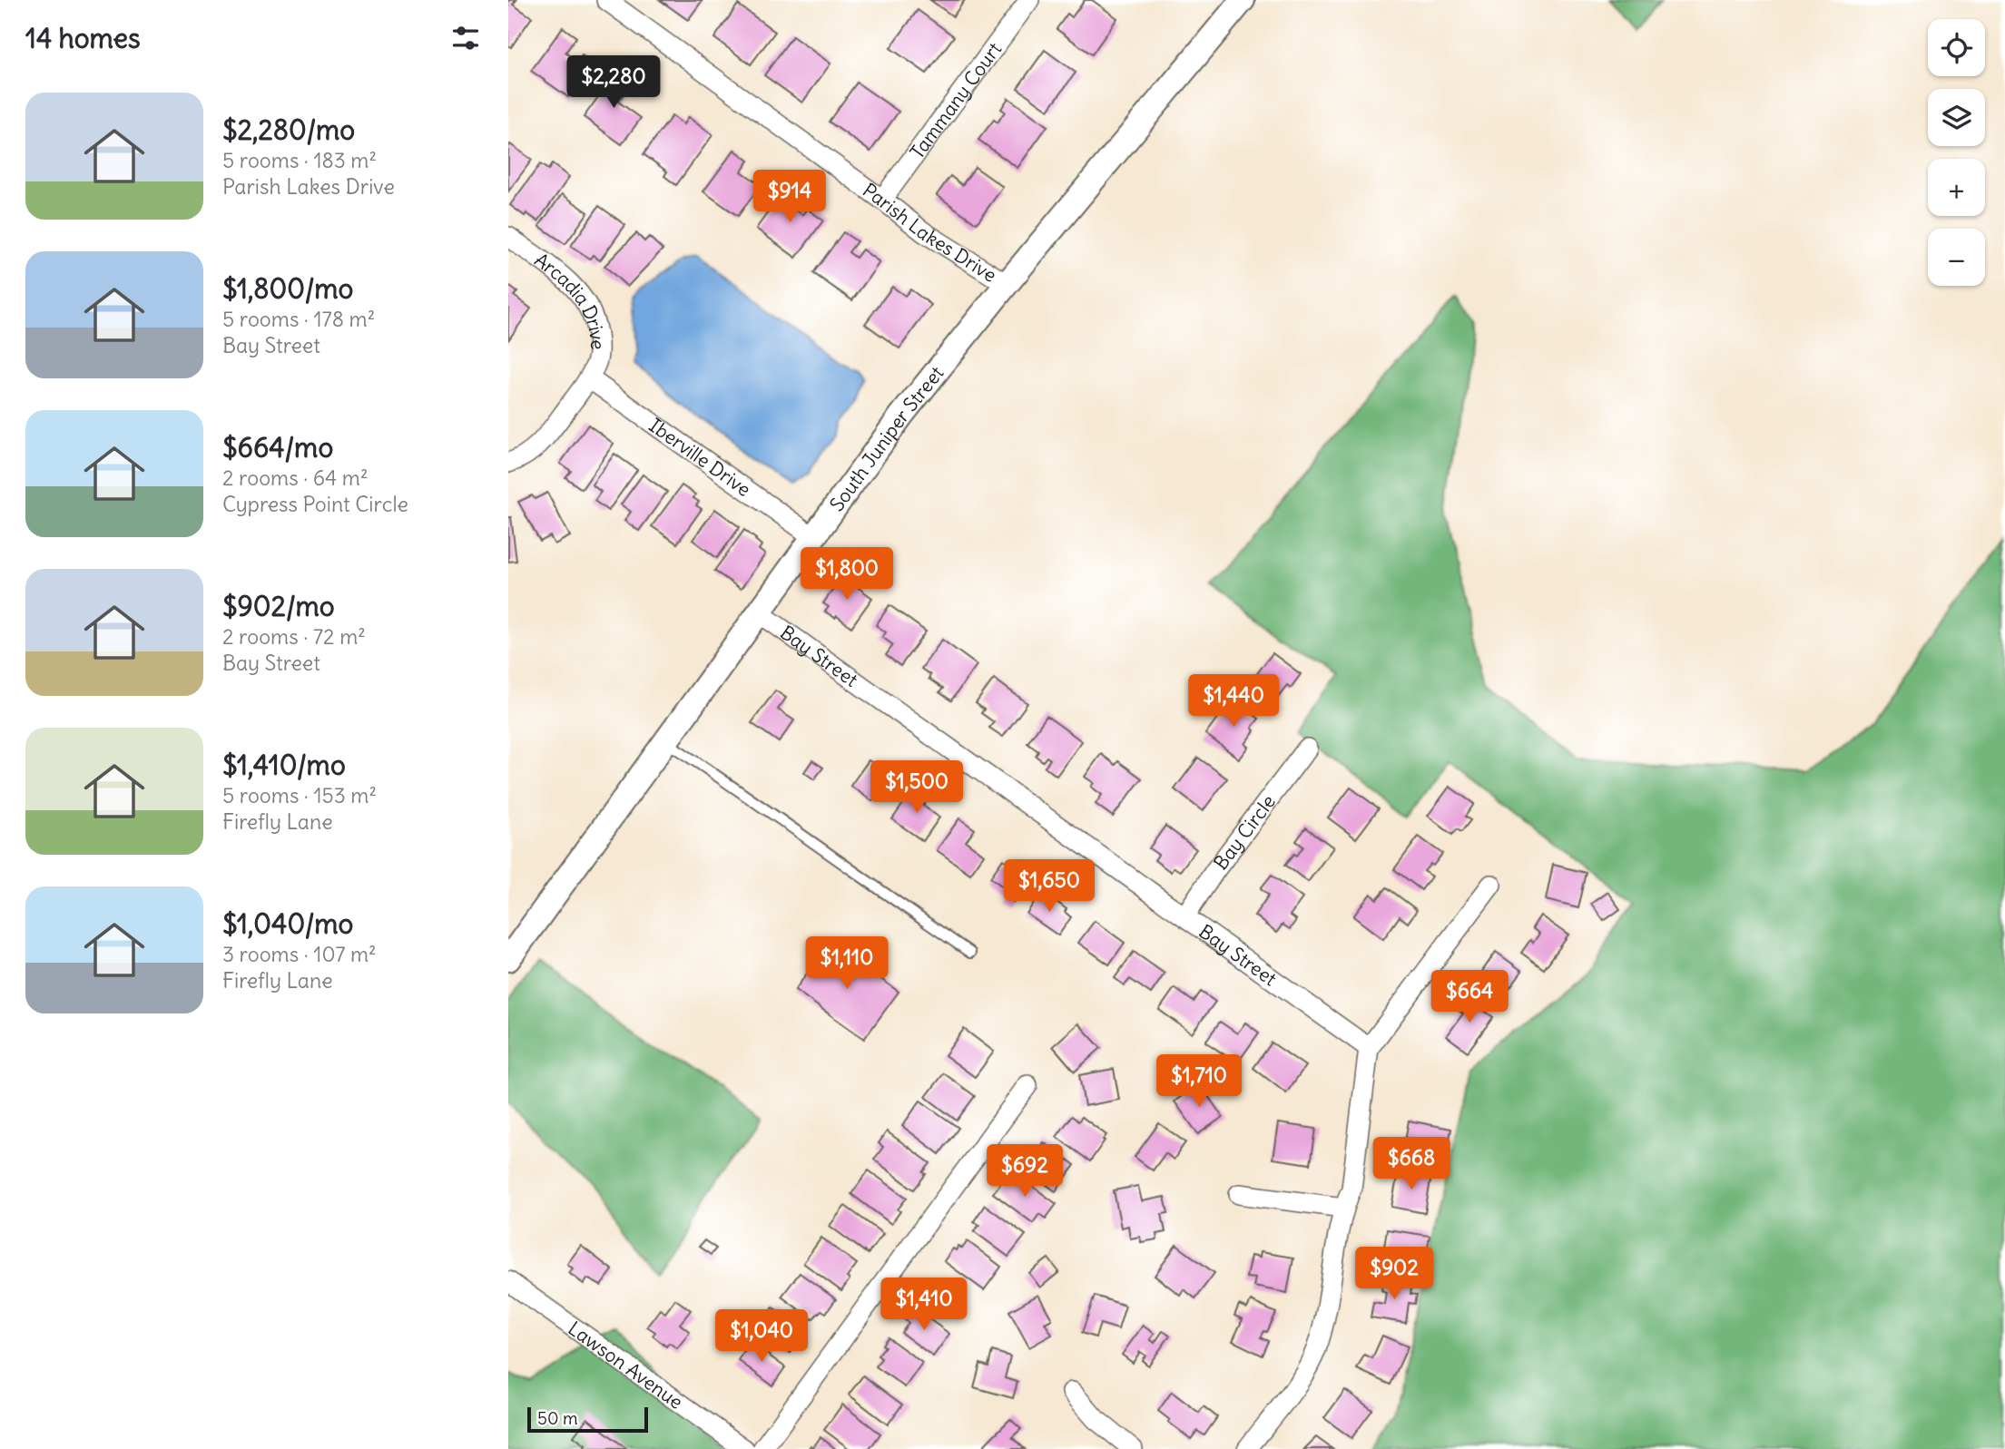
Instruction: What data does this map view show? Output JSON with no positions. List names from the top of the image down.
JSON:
{
  "streets": {
    "street": [
      "Tammany Court",
      "Parish Lakes Drive",
      "Arcadia Drive",
      "South Juniper Street",
      "Iberville Drive",
      "Bay Street",
      "Bay Circle",
      "Lawson Avenue"
    ]
  },
  "crossings": [
    ["Tammany Court", "Parish Lakes Drive"],
    ["Parish Lakes Drive", "South Juniper Street"],
    ["Arcadia Drive", "Iberville Drive"],
    ["South Juniper Street", "Iberville Drive"],
    ["South Juniper Street", "Bay Street"],
    ["Bay Street", "Bay Circle"]
  ],
  "scale_bar": "50 m",
  "page": {
    "heading": "14 homes",
    "map_buttons": ["+", "−"],
    "price": [
      "$2,280",
      "$914",
      "$1,800",
      "$1,440",
      "$1,500",
      "$1,650",
      "$1,110",
      "$664",
      "$1,710",
      "$668",
      "$692",
      "$902",
      "$1,410",
      "$1,040"
    ],
    "list": [
      {
        "name": "$2,280/mo",
        "note": "5 rooms · 183 m² · Parish Lakes Drive"
      },
      {
        "name": "$1,800/mo",
        "note": "5 rooms · 178 m² · Bay Street"
      },
      {
        "name": "$664/mo",
        "note": "2 rooms · 64 m² · Cypress Point Circle"
      },
      {
        "name": "$902/mo",
        "note": "2 rooms · 72 m² · Bay Street"
      },
      {
        "name": "$1,410/mo",
        "note": "5 rooms · 153 m² · Firefly Lane"
      },
      {
        "name": "$1,040/mo",
        "note": "3 rooms · 107 m² · Firefly Lane"
      }
    ],
    "scale": "50 m"
  }
}
